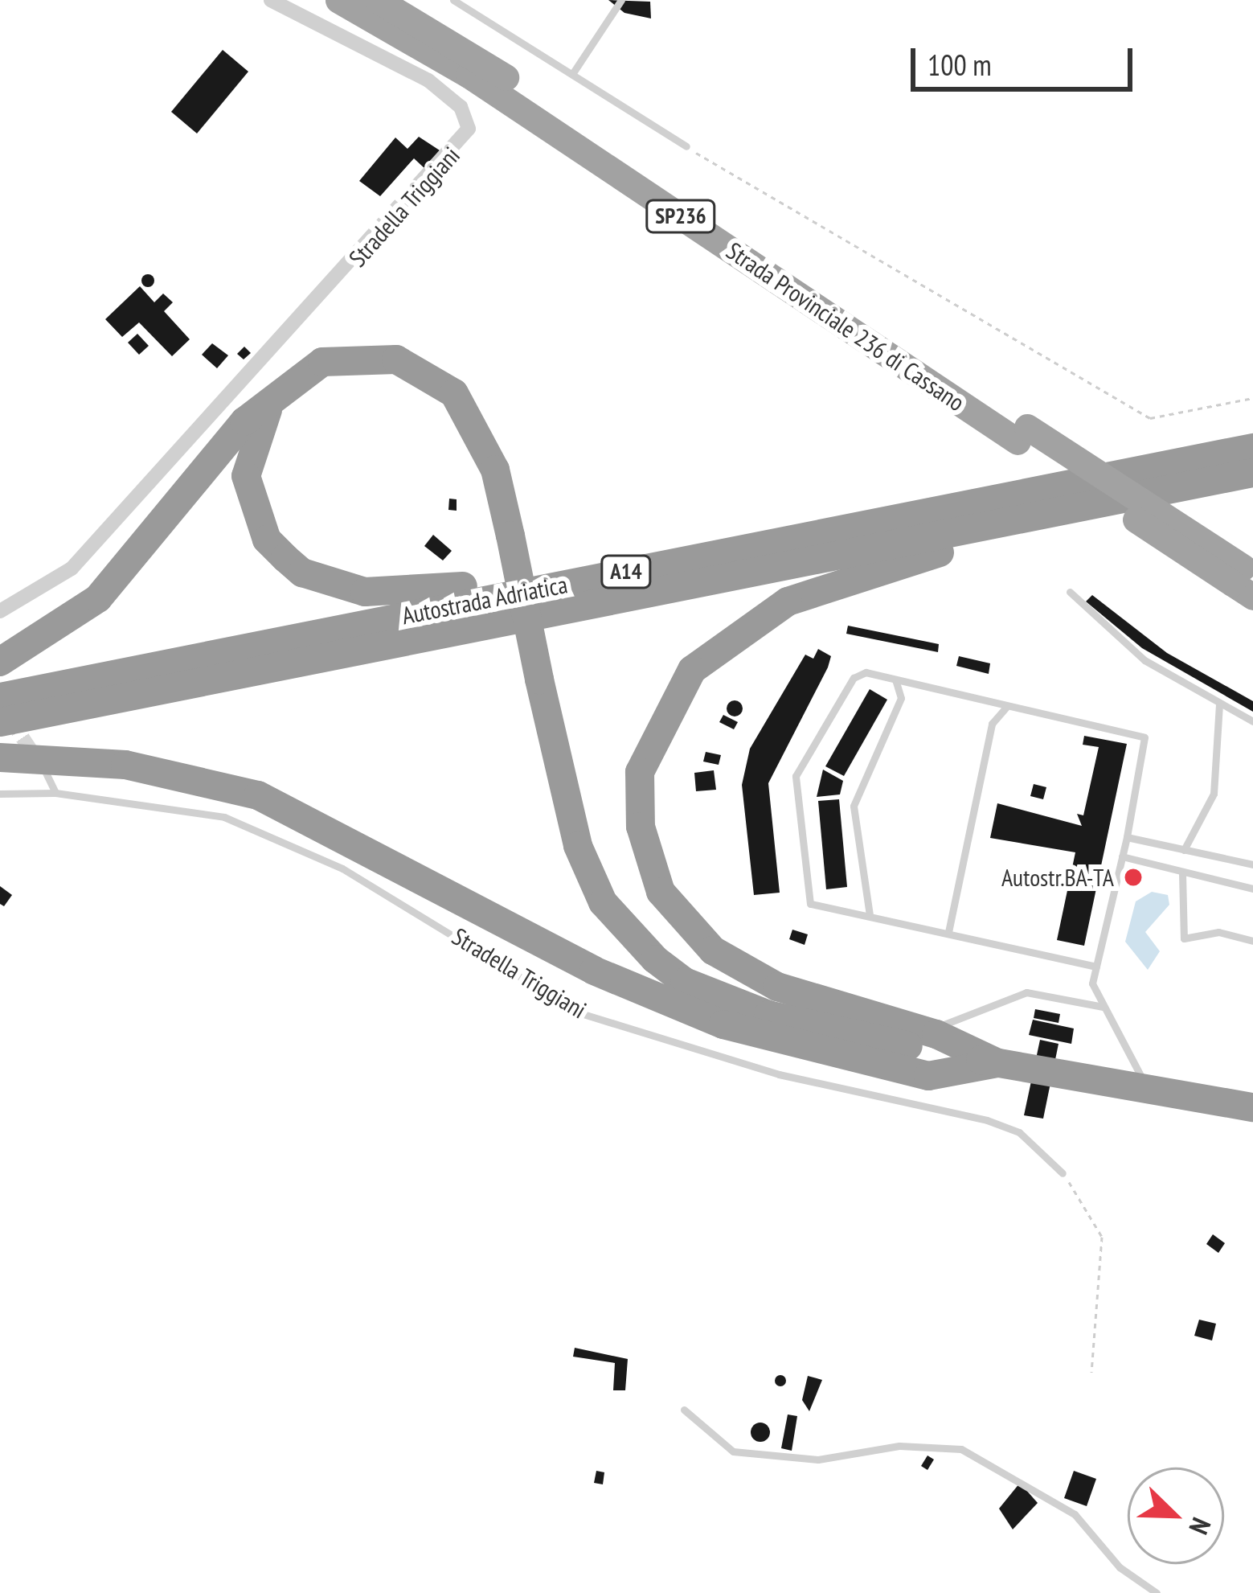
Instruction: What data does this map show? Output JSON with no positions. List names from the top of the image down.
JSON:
{
  "streets": {
    "highway": [
      "SP236",
      "Strada Provinciale 236 di Cassano",
      "A14",
      "Autostrada Adriatica"
    ],
    "street": ["Stradella Triggiani"]
  },
  "crossings": [
    ["A14", "Autostrada Adriatica"]
  ],
  "places": ["Autostr.BA-TA"],
  "scale_bar": "100 m",
  "north": "bottom right"
}
